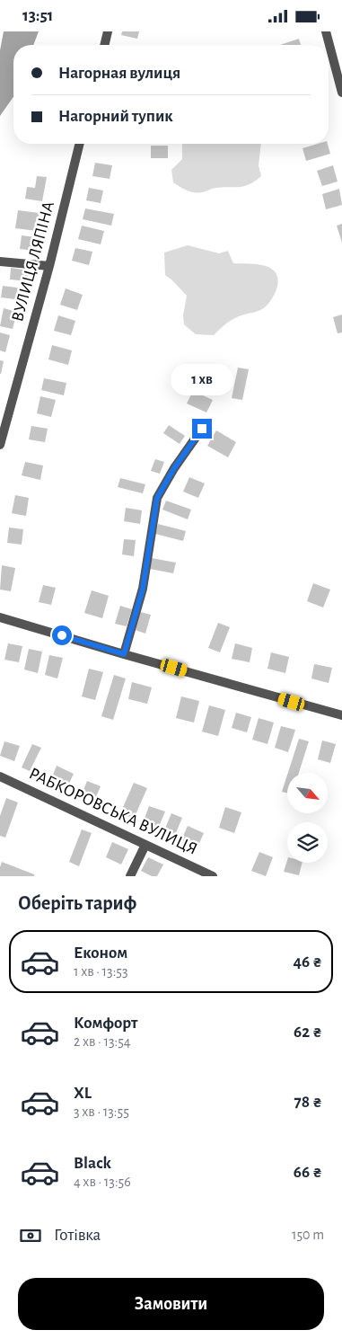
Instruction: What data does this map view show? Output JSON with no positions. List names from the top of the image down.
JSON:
{
  "streets": {
    "street": ["ВУЛИЦЯ ЛЯПІНА", "РАБКОРОВСЬКА ВУЛИЦЯ"]
  },
  "north": "bottom right",
  "page": {
    "status": "13:51",
    "banner": ["Нагорная вулиця", "Нагорний тупик"],
    "bubble": "1 хв",
    "heading": "Оберіть тариф",
    "list": [
      {
        "name": "Економ",
        "note": "1 хв · 13:53",
        "value": "46 ₴"
      },
      {
        "name": "Комфорт",
        "note": "2 хв · 13:54",
        "value": "62 ₴"
      },
      {
        "name": "XL",
        "note": "3 хв · 13:55",
        "value": "78 ₴"
      },
      {
        "name": "Black",
        "note": "4 хв · 13:56",
        "value": "66 ₴"
      }
    ],
    "pay": ["Готівка", "150 m"],
    "buttons": "Замовити"
  }
}
